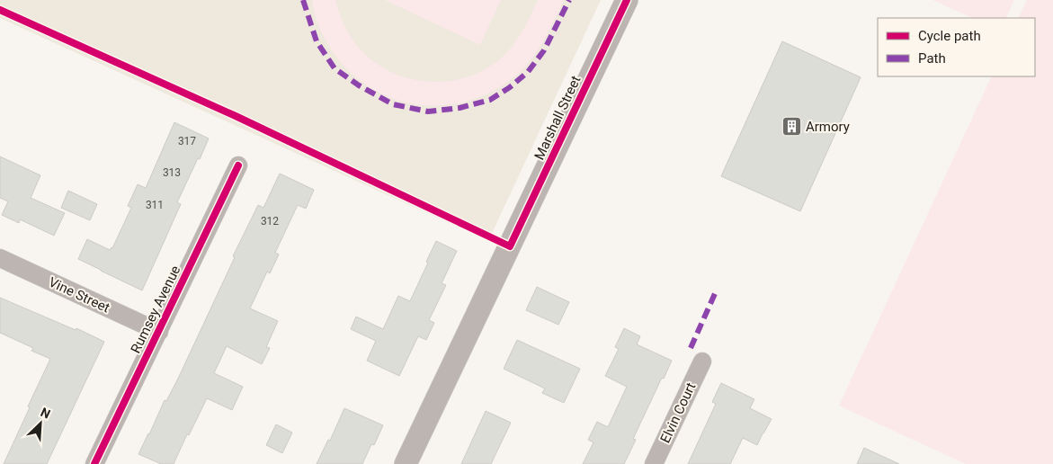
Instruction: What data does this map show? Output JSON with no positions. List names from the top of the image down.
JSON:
{
  "streets": {
    "street": [
      "Marshall Street",
      "Vine Street",
      "Rumsey Avenue",
      "Elvin Court"
    ]
  },
  "crossings": [
    ["Vine Street", "Rumsey Avenue"]
  ],
  "places": {
    "building": ["Armory"]
  },
  "house_numbers": [
    "317",
    "313",
    "311",
    "312"
  ],
  "legend": ["Cycle path", "Path"],
  "north": "top right"
}
